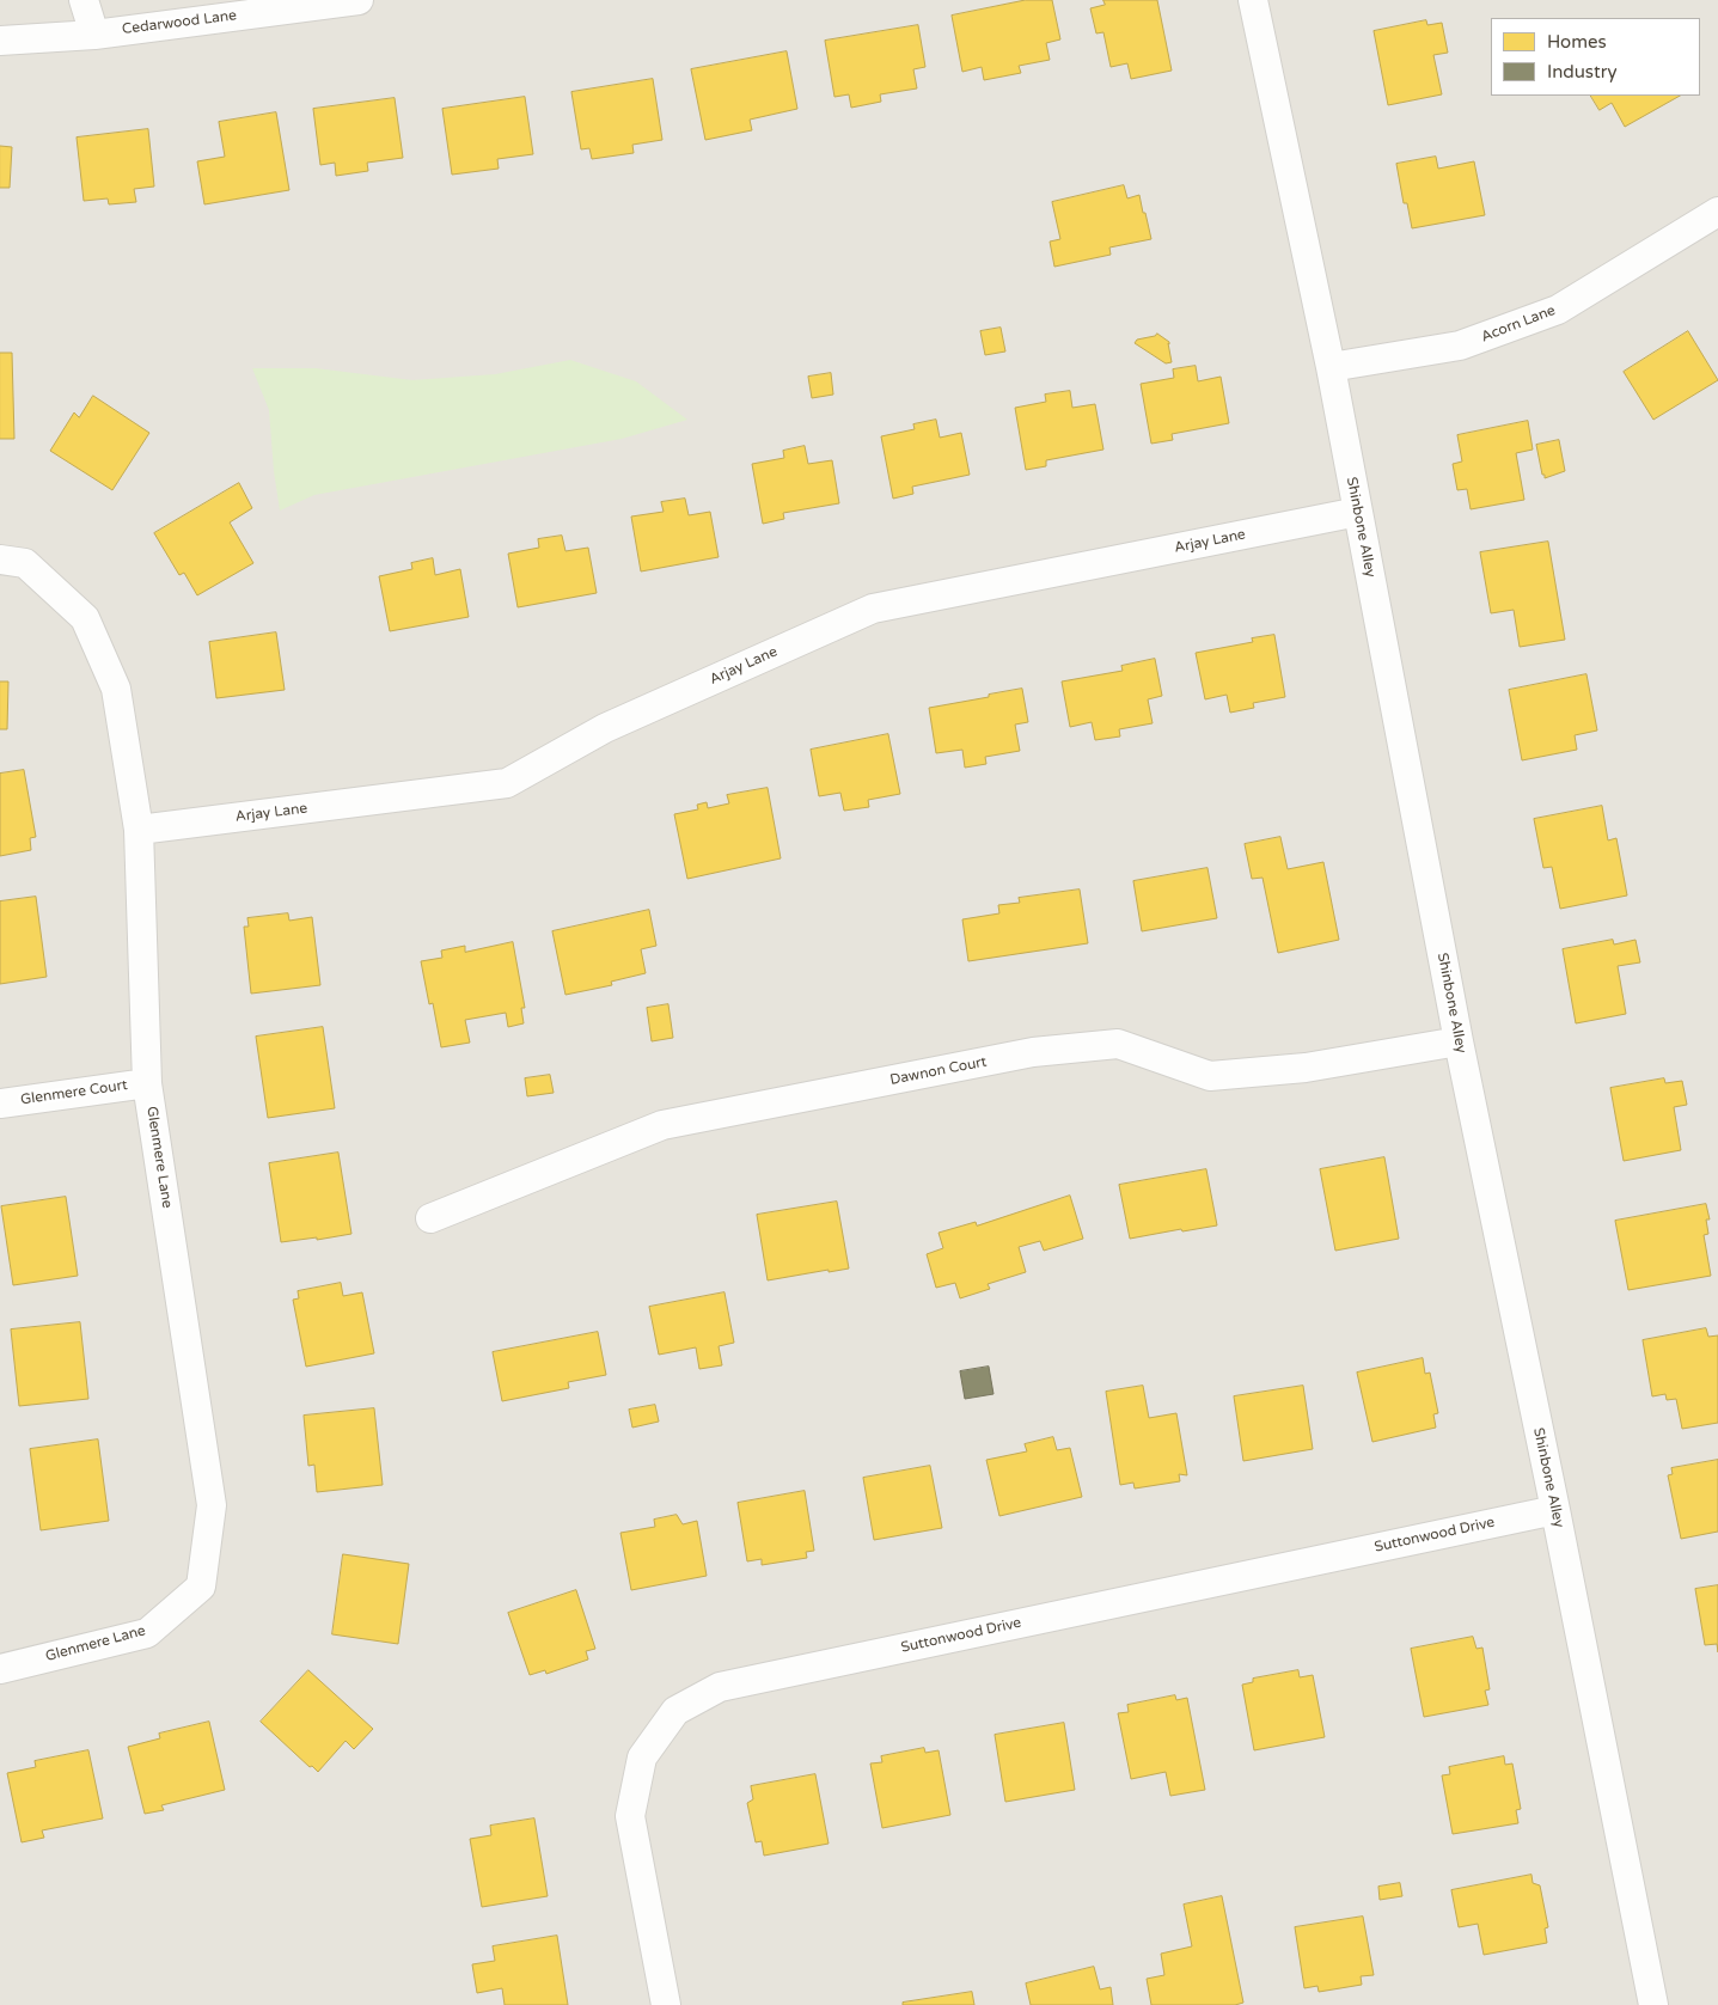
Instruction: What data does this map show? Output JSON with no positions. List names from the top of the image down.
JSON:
{
  "streets": {
    "street": [
      "Cedarwood Lane",
      "Acorn Lane",
      "Shinbone Alley",
      "Arjay Lane",
      "Dawnon Court",
      "Glenmere Court",
      "Glenmere Lane",
      "Suttonwood Drive"
    ]
  },
  "crossings": [
    ["Acorn Lane", "Shinbone Alley"],
    ["Shinbone Alley", "Arjay Lane"],
    ["Shinbone Alley", "Dawnon Court"],
    ["Shinbone Alley", "Suttonwood Drive"],
    ["Arjay Lane", "Glenmere Lane"],
    ["Glenmere Court", "Glenmere Lane"]
  ],
  "legend": ["Homes", "Industry"]
}
